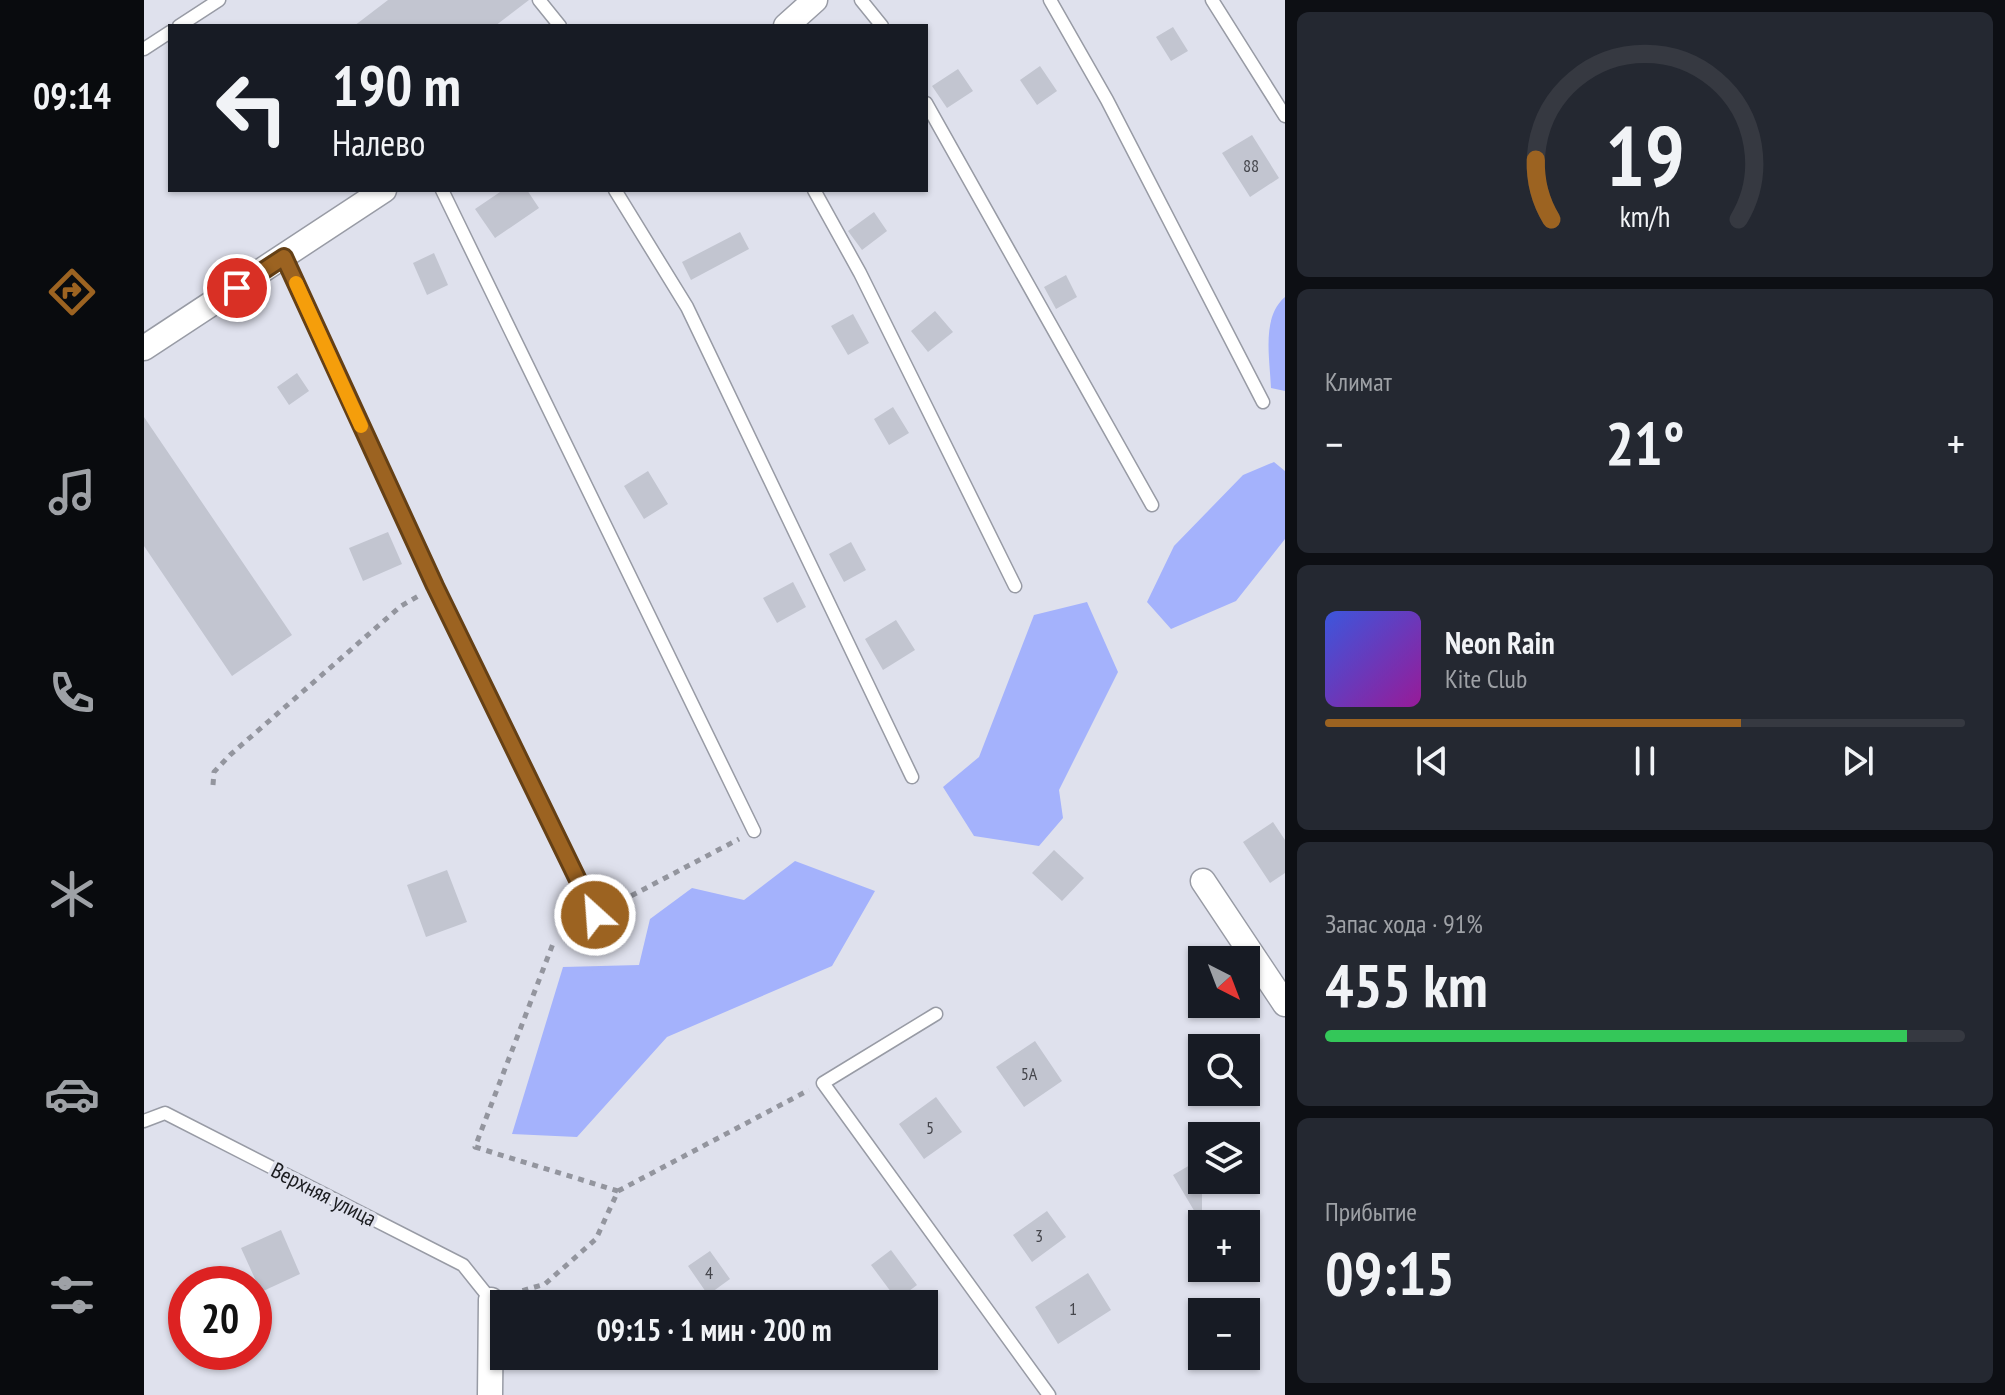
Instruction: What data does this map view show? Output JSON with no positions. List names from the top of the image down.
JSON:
{
  "streets": {
    "lane": ["Верхняя улица"]
  },
  "house_numbers": [
    "88",
    "5А",
    "5",
    "3",
    "4",
    "1"
  ],
  "north": "bottom right",
  "page": {
    "tabs": "09:14",
    "turn": ["190 m", "Налево"],
    "tile": [
      "Климат",
      ["Запас хода · 91%", "455 km"],
      ["Прибытие", "09:15"]
    ],
    "heat": ["−", "21°", "+"],
    "song": ["Neon Rain", "Kite Club"],
    "map_buttons": ["+", "−"],
    "limit": "20",
    "trip": "09:15 · 1 мин · 200 m",
    "gauge": ["19", "km/h"]
  }
}
